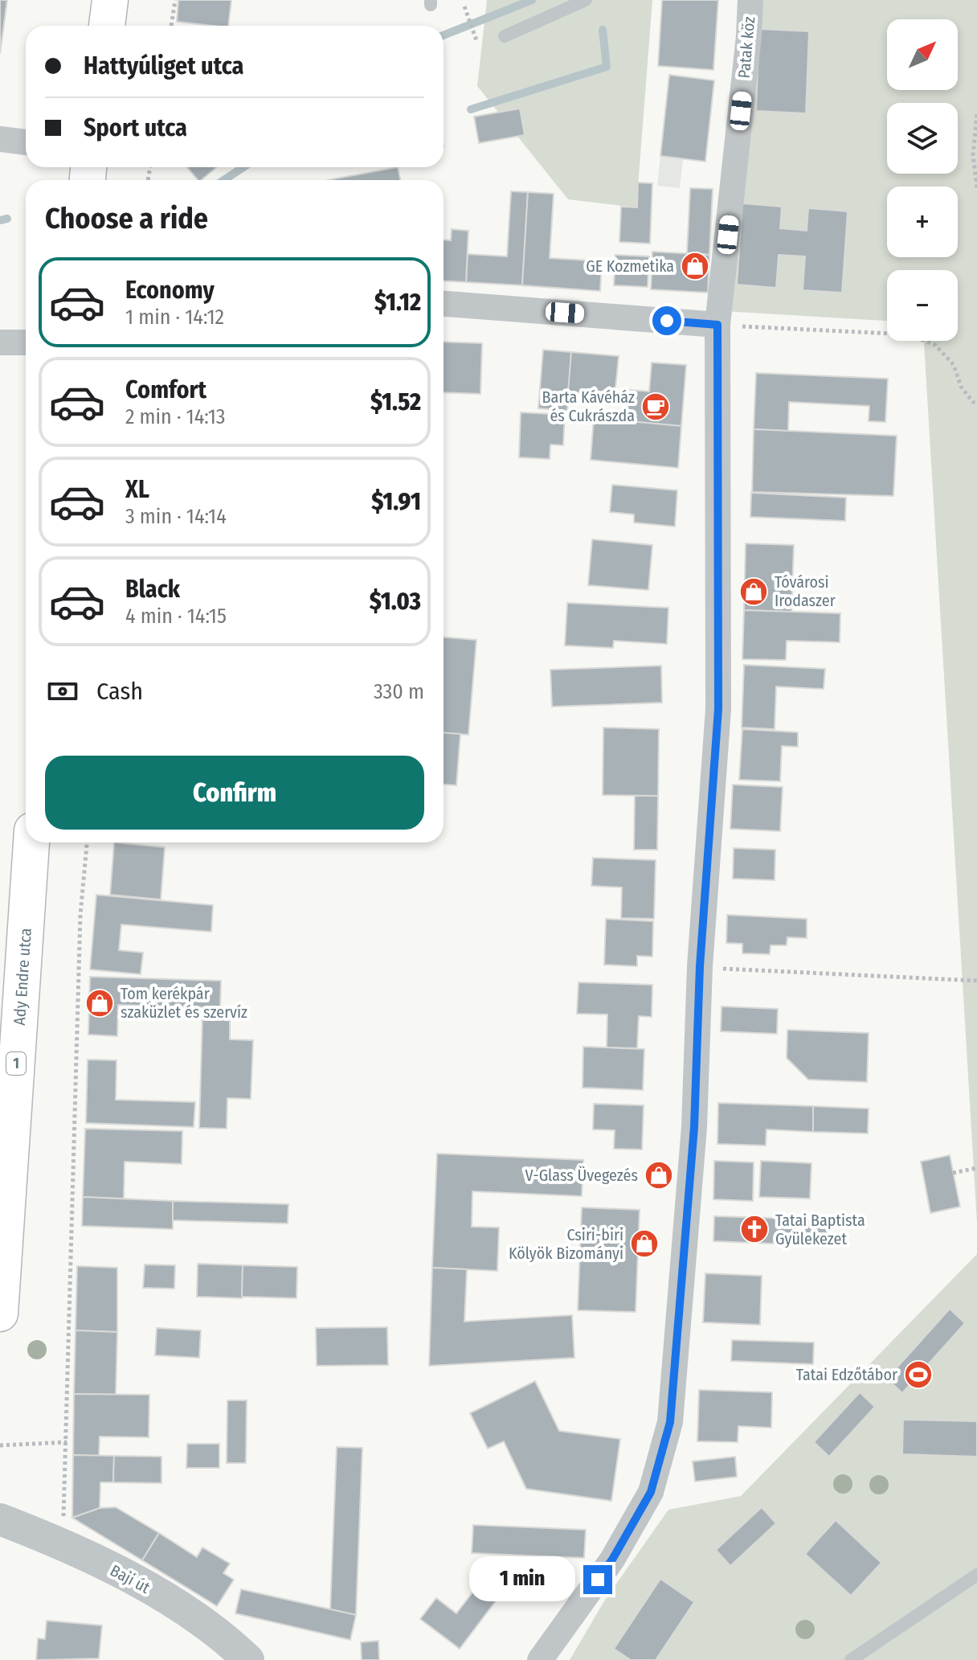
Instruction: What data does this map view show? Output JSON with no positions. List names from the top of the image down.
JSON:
{
  "streets": {
    "main road": ["Ady Endre utca", "1"],
    "street": ["Patak köz", "Baji út"]
  },
  "places": {
    "shop": [
      "GE Kozmetika",
      "Tóvárosi Irodaszer",
      "Tom kerékpár szaküzlet és szervíz",
      "V-Glass Üvegezés",
      "Csiri-biri Kölyök Bizományi"
    ],
    "cafe": ["Barta Kávéház és Cukrászda"],
    "church": ["Tatai Baptista Gyülekezet"],
    "sports": ["Tatai Edzőtábor"]
  },
  "north": "top right",
  "page": {
    "map_buttons": ["+", "−"],
    "banner": ["Hattyúliget utca", "Sport utca"],
    "heading": "Choose a ride",
    "list": [
      {
        "name": "Economy",
        "note": "1 min · 14:12",
        "value": "$1.12"
      },
      {
        "name": "Comfort",
        "note": "2 min · 14:13",
        "value": "$1.52"
      },
      {
        "name": "XL",
        "note": "3 min · 14:14",
        "value": "$1.91"
      },
      {
        "name": "Black",
        "note": "4 min · 14:15",
        "value": "$1.03"
      }
    ],
    "pay": ["Cash", "330 m"],
    "buttons": "Confirm",
    "bubble": "1 min"
  }
}
